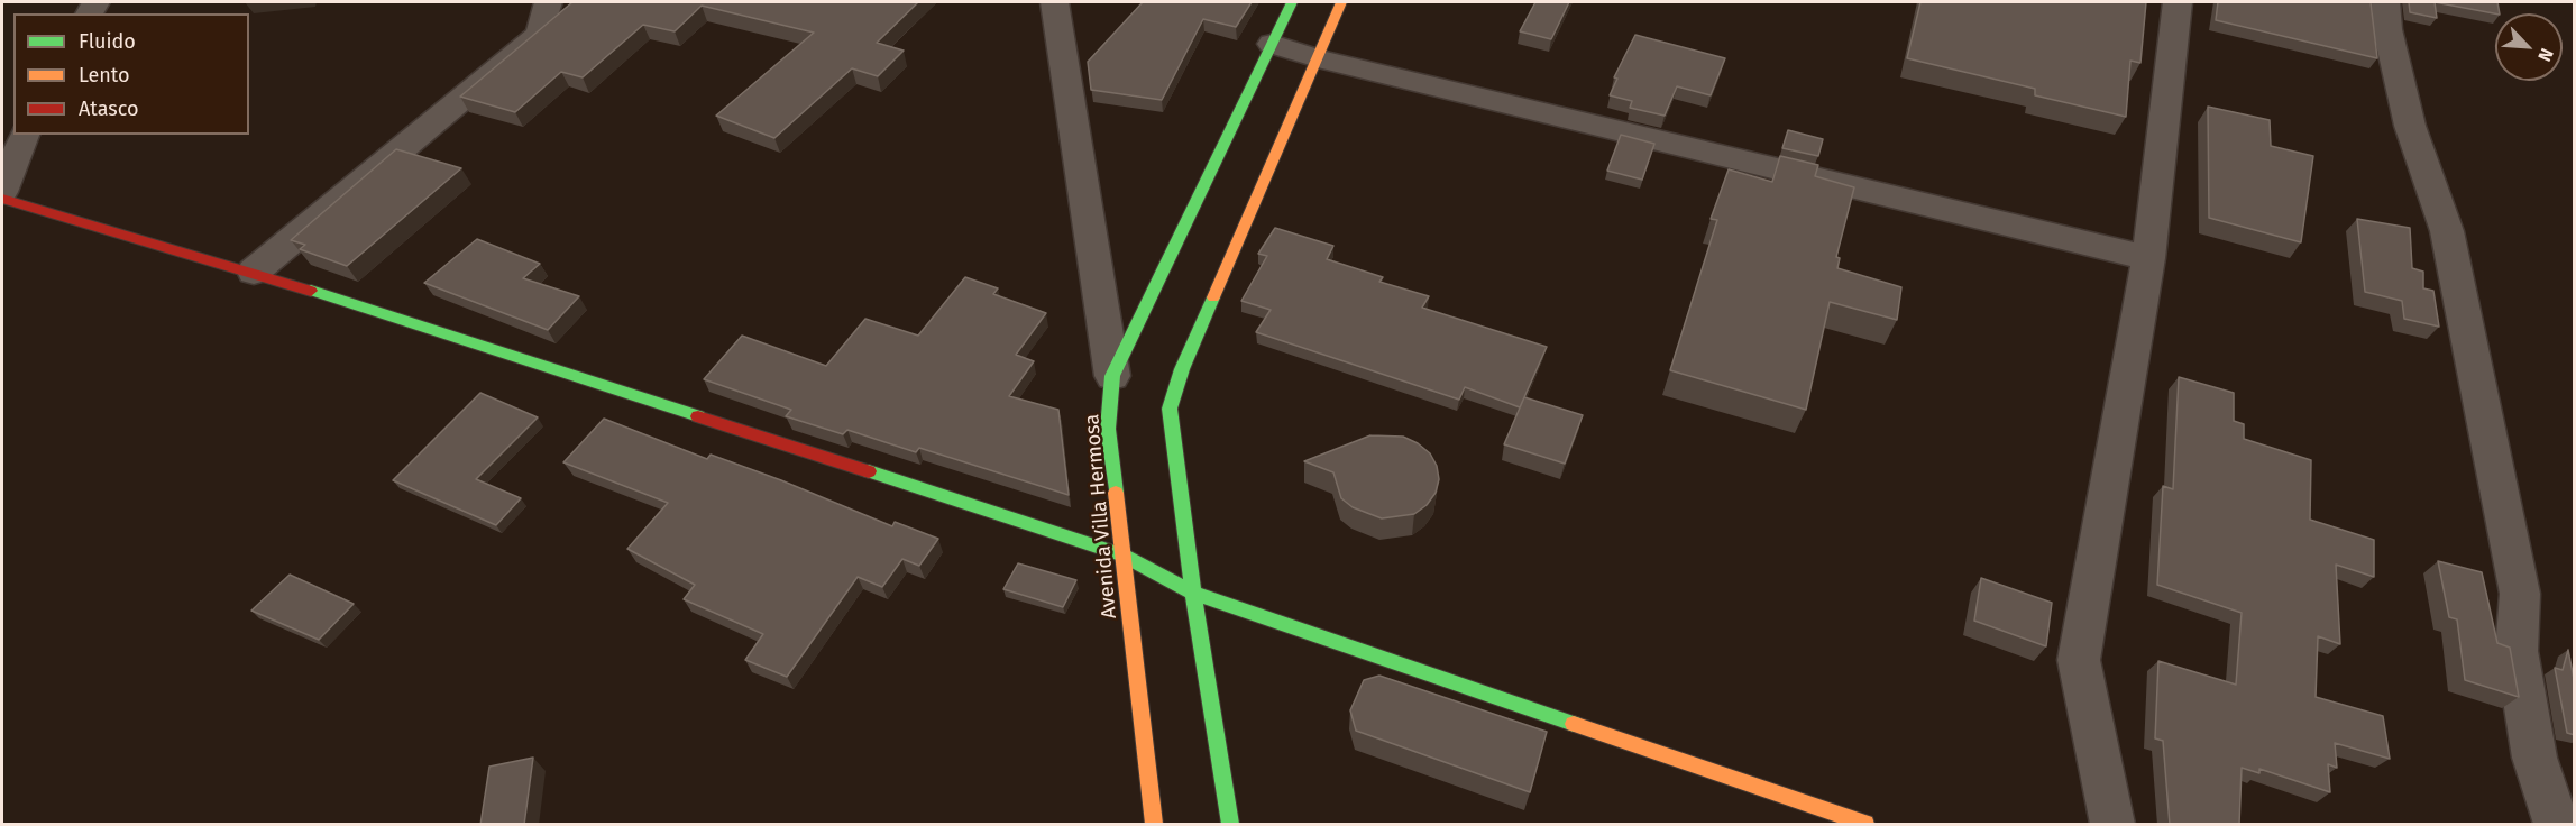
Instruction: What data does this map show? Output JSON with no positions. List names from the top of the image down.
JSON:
{
  "streets": {
    "street": ["Avenida Villa Hermosa"]
  },
  "legend": ["Fluido", "Lento", "Atasco"],
  "north": "bottom right"
}
